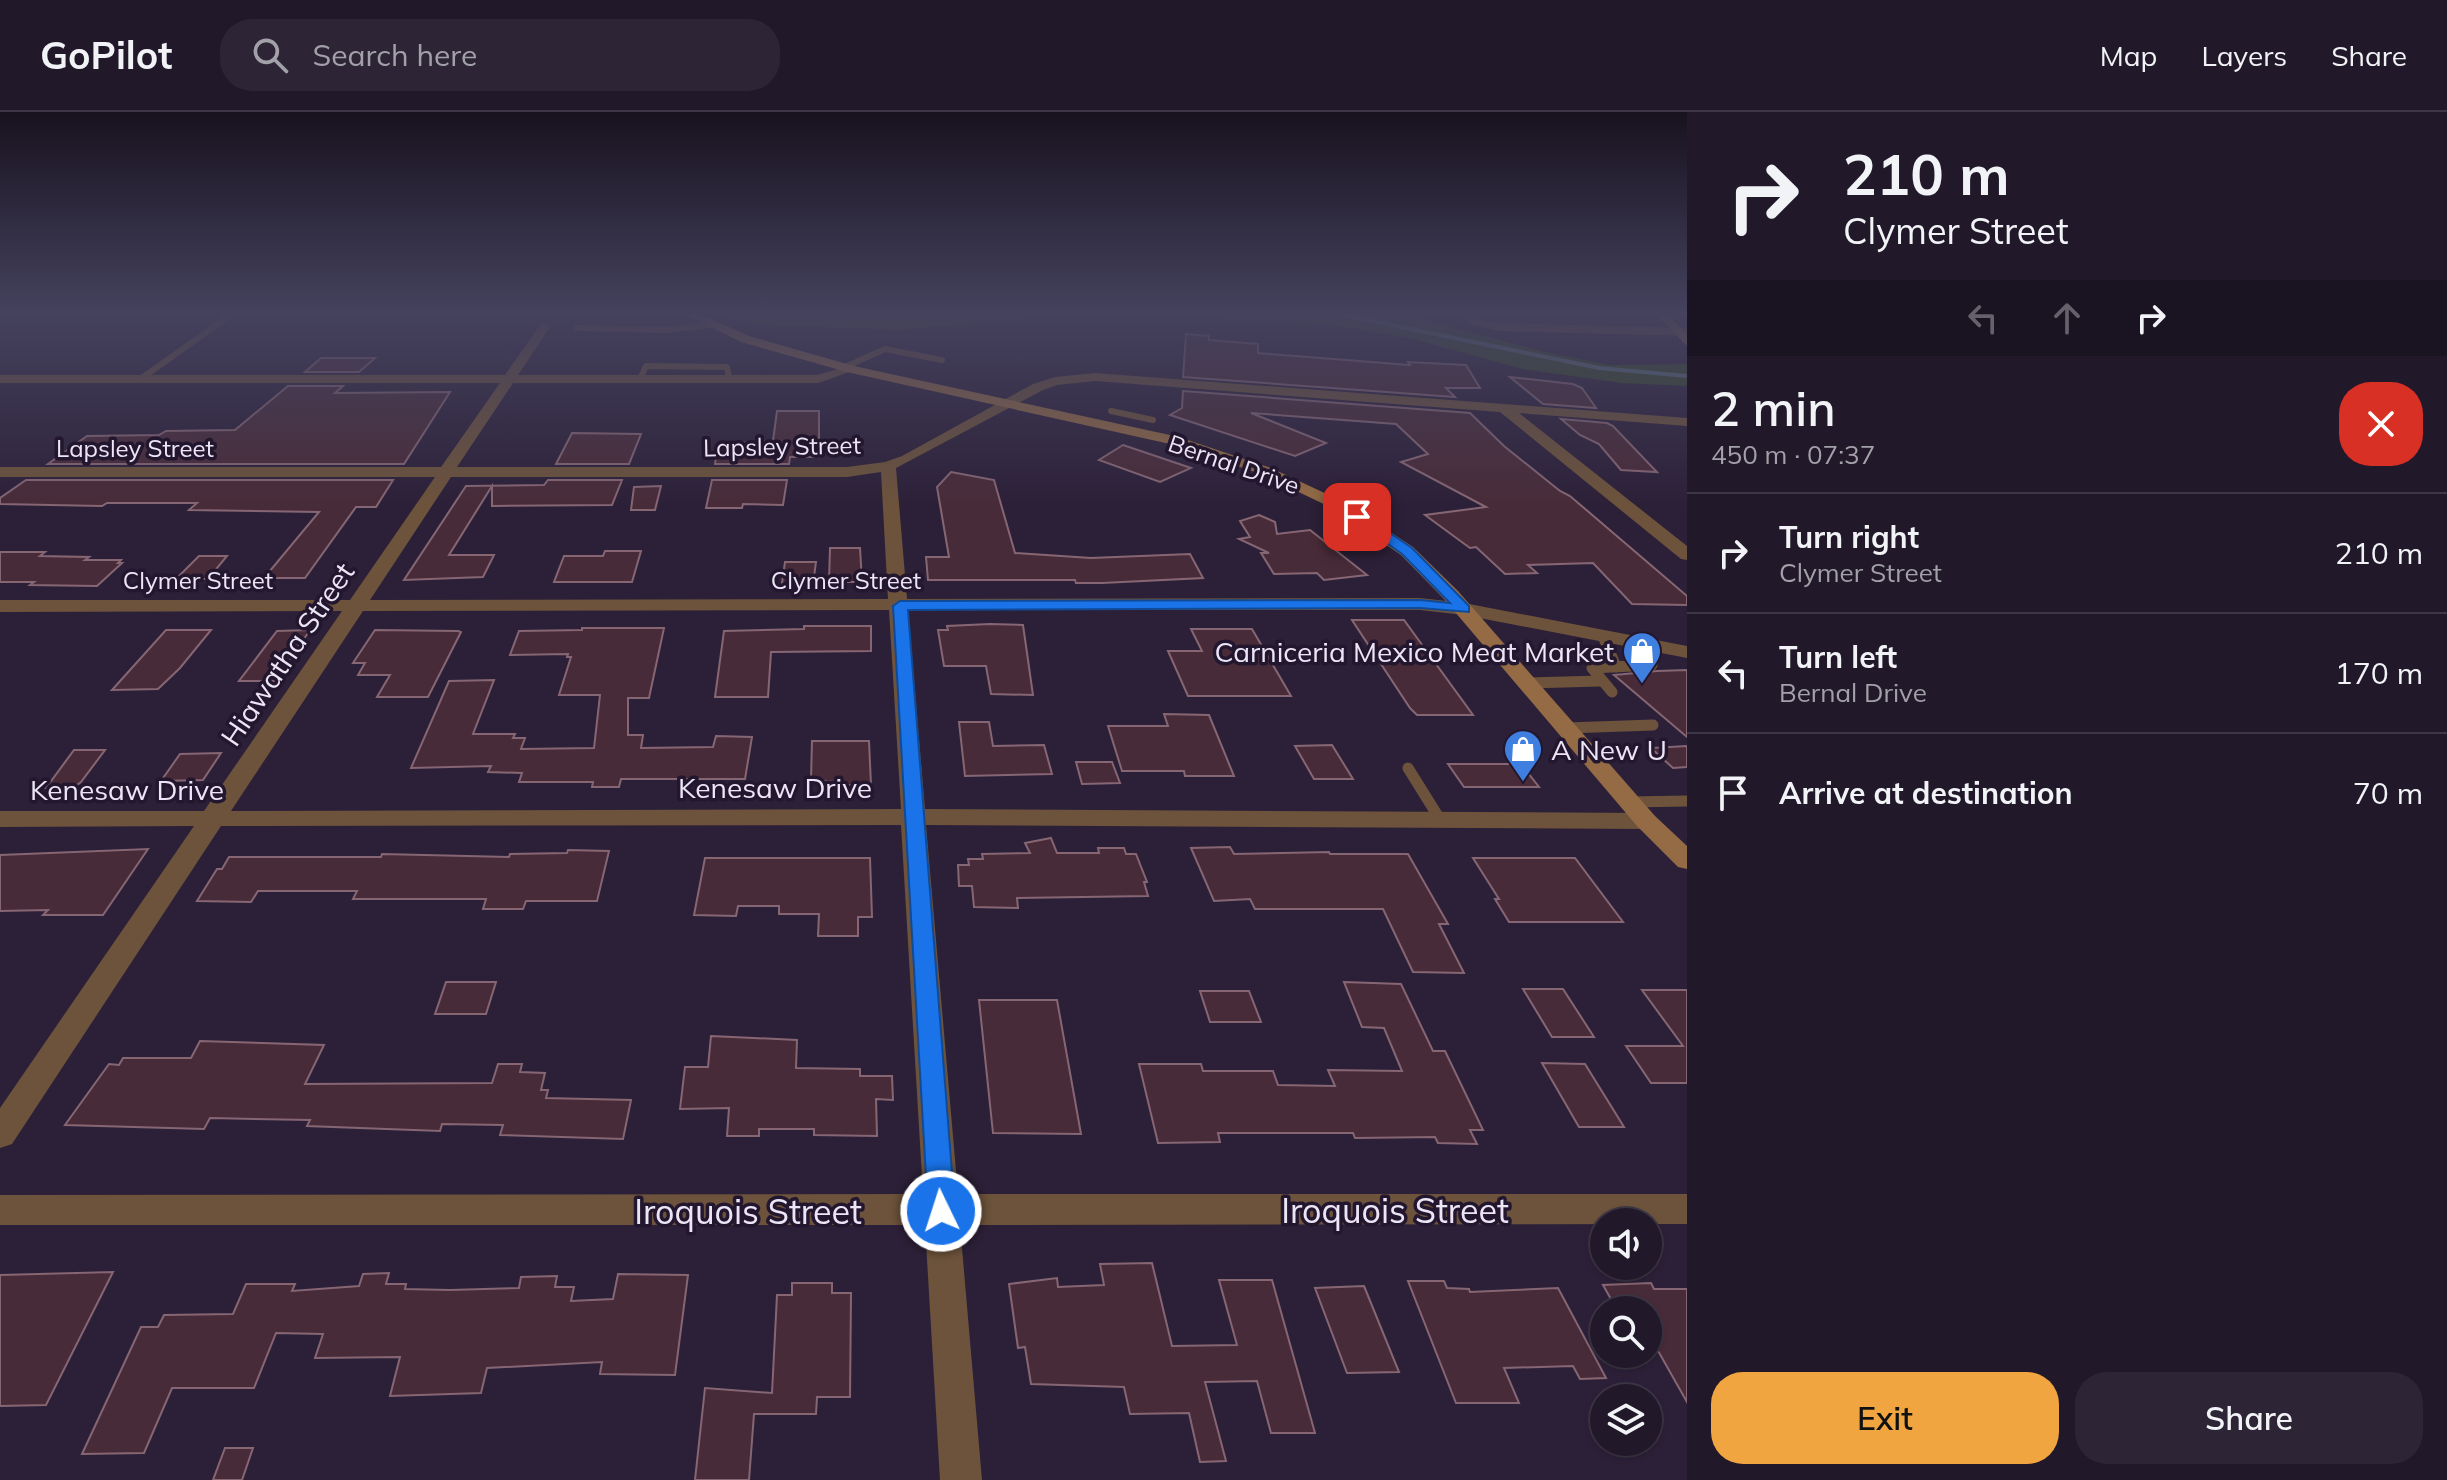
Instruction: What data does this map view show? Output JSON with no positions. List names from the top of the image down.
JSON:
{
  "streets": {
    "street": [
      "Lapsley Street",
      "Bernal Drive",
      "Clymer Street",
      "Hiawatha Street",
      "Kenesaw Drive",
      "Iroquois Street"
    ]
  },
  "crossings": [
    ["Lapsley Street", "Bernal Drive"],
    ["Lapsley Street", "Hiawatha Street"],
    ["Bernal Drive", "Clymer Street"],
    ["Bernal Drive", "Kenesaw Drive"],
    ["Clymer Street", "Hiawatha Street"],
    ["Hiawatha Street", "Kenesaw Drive"]
  ],
  "places": {
    "shop": ["Carniceria Mexico Meat Market", "A New U"]
  },
  "page": {
    "header": "GoPilot",
    "search": "Search here",
    "nav": ["Map", "Layers", "Share"],
    "turn": ["210 m", "Clymer Street"],
    "heading": ["2 min", "450 m · 07:37"],
    "list": [
      {
        "name": "Turn right",
        "note": "Clymer Street",
        "value": "210 m"
      },
      {
        "name": "Turn left",
        "note": "Bernal Drive",
        "value": "170 m"
      },
      {
        "name": "Arrive at destination",
        "value": "70 m"
      }
    ],
    "buttons": ["Exit", "Share"]
  }
}
